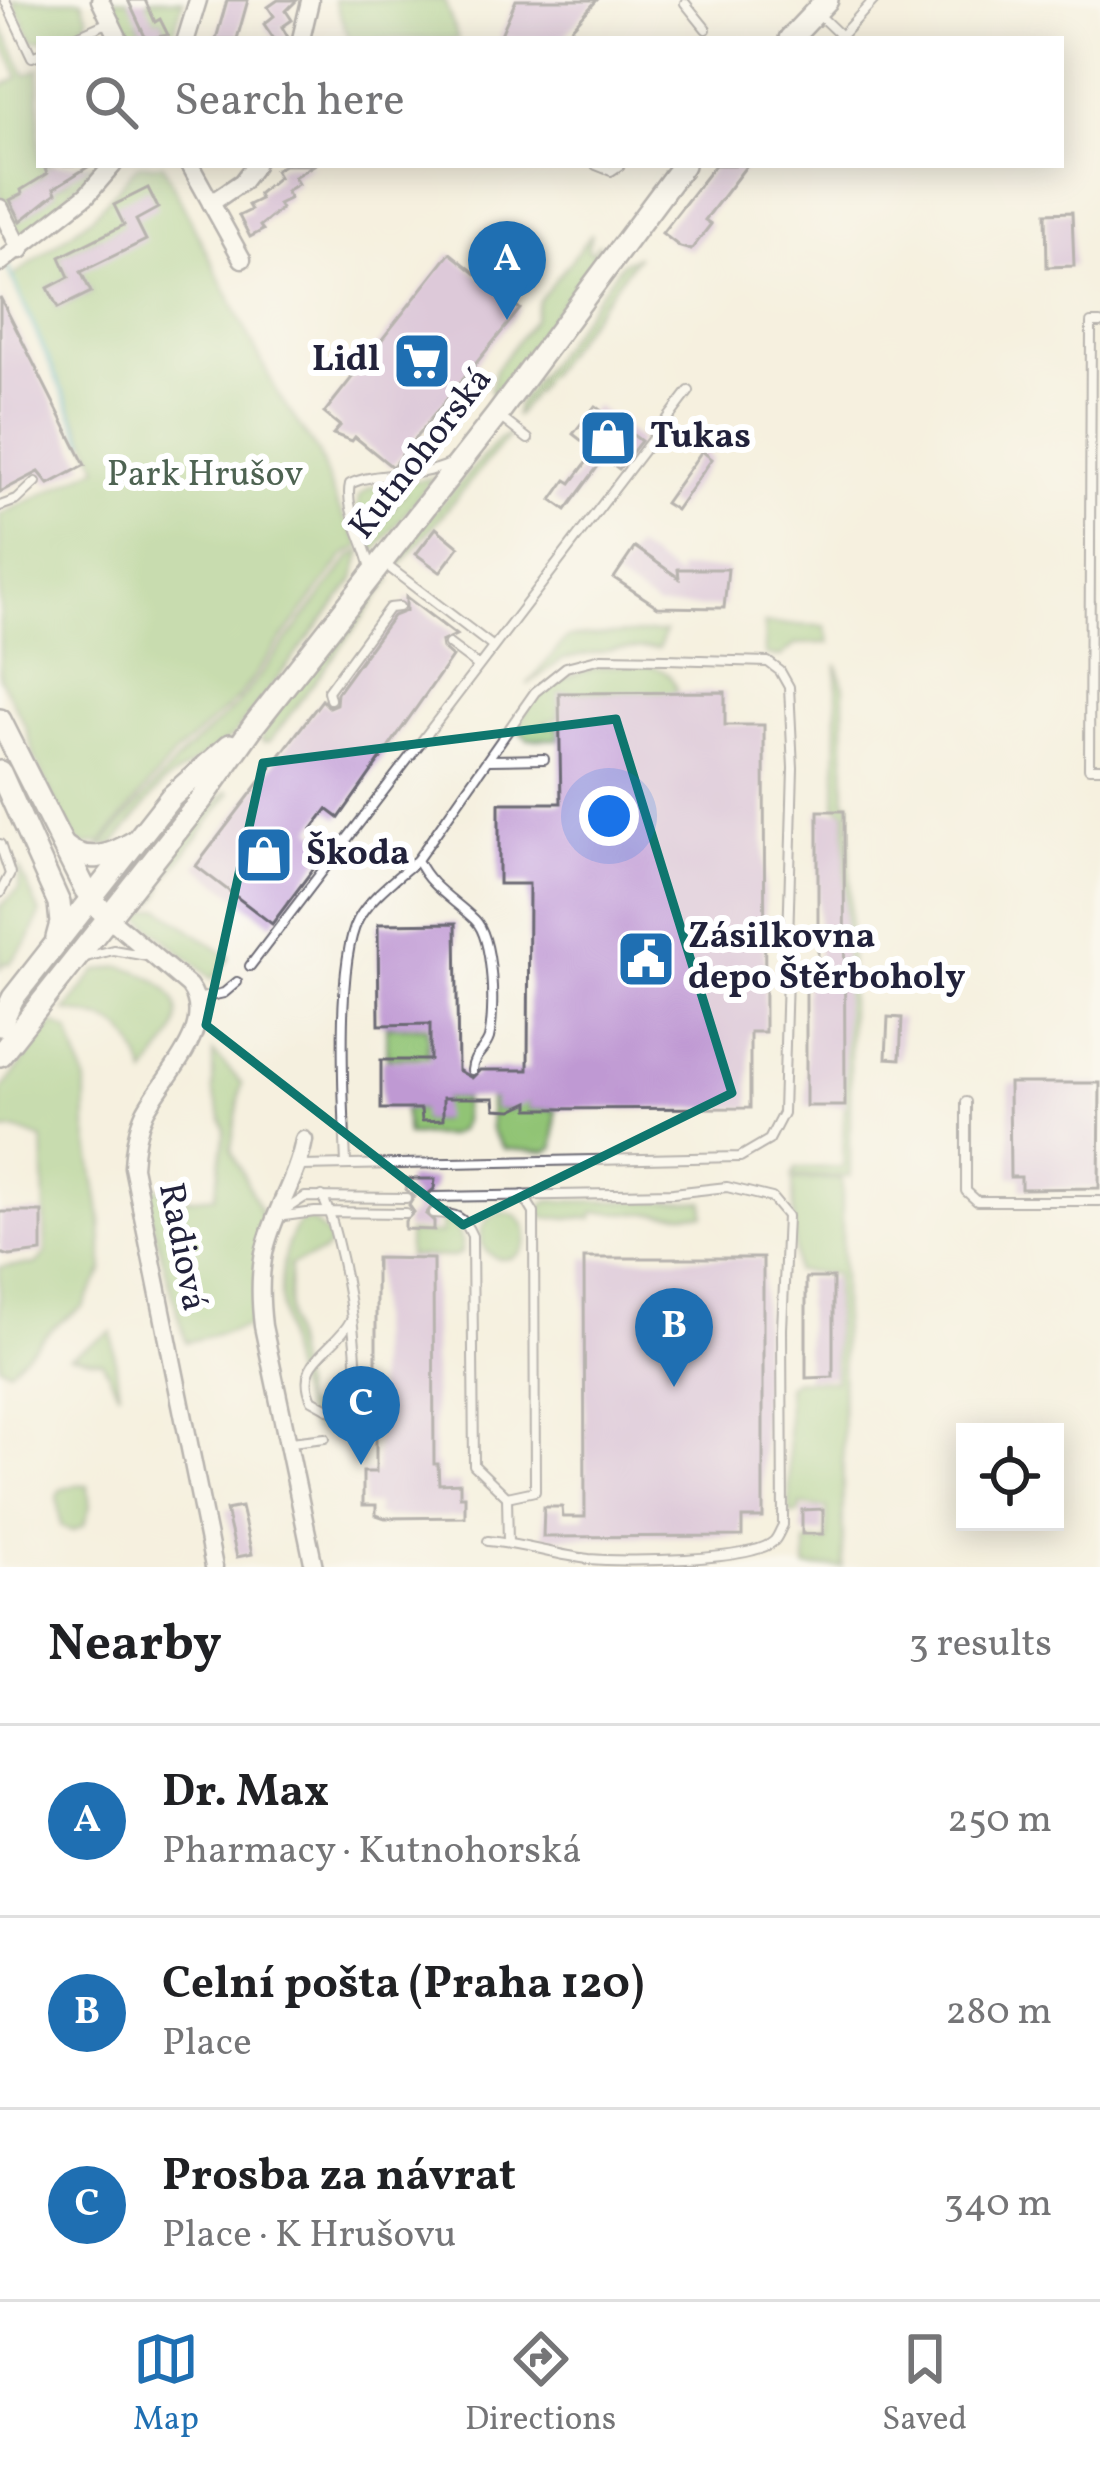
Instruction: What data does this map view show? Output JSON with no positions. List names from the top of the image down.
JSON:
{
  "streets": {
    "main road": ["Kutnohorská"],
    "street": ["Radiová"]
  },
  "parks": ["Park Hrušov"],
  "places": {
    "supermarket": ["Lidl"],
    "shop": ["Tukas", "Škoda"],
    "public building": ["Zásilkovna depo Štěrboholy"]
  },
  "page": {
    "search": "Search here",
    "pins": ["A", "B", "C"],
    "heading": ["Nearby", "3 results"],
    "list": [
      {
        "mark": "A",
        "name": "Dr. Max",
        "note": "Pharmacy · Kutnohorská",
        "value": "250 m"
      },
      {
        "mark": "B",
        "name": "Celní pošta (Praha 120)",
        "note": "Place",
        "value": "280 m"
      },
      {
        "mark": "C",
        "name": "Prosba za návrat",
        "note": "Place · K Hrušovu",
        "value": "340 m"
      }
    ],
    "nav": ["Map", "Directions", "Saved"]
  }
}
